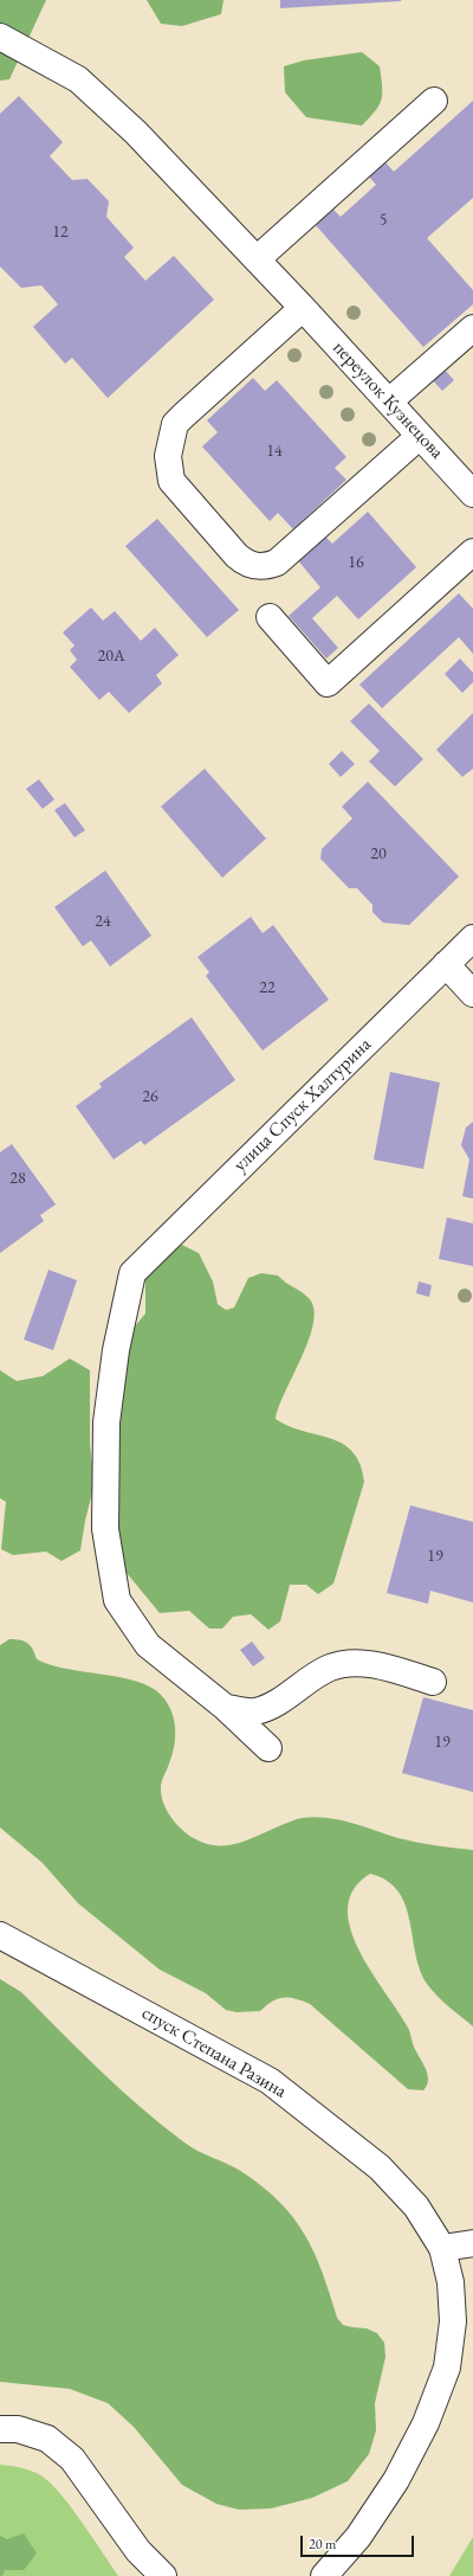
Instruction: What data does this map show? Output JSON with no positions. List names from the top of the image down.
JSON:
{
  "streets": {
    "main road": ["переулок Кузнецова", "улица Спуск Халтурина", "спуск Степана Разина"]
  },
  "house_numbers": [
    "5",
    "12",
    "14",
    "16",
    "20А",
    "20",
    "24",
    "22",
    "26",
    "28",
    "19",
    "19"
  ],
  "scale_bar": "20 m"
}
